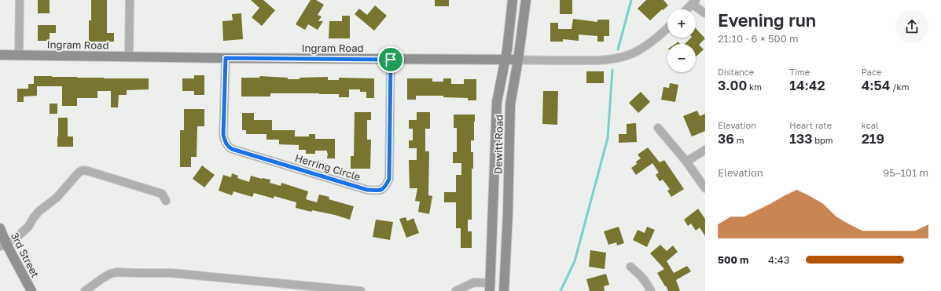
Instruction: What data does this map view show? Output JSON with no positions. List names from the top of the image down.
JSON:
{
  "streets": {
    "main road": ["Ingram Road", "Dewitt Road", "3rd Street"],
    "street": ["Herring Circle"]
  },
  "crossings": [
    ["Ingram Road", "Dewitt Road"],
    ["Ingram Road", "Herring Circle"]
  ],
  "page": {
    "heading": ["Evening run", "21:10 · 6 × 500 m"],
    "map_buttons": ["+", "−"],
    "stats": [
      ["Distance", "3.00 km"],
      ["Time", "14:42"],
      ["Pace", "4:54 /km"],
      ["Elevation", "36 m"],
      ["Heart rate", "133 bpm"],
      ["kcal", "219"]
    ],
    "chart": ["Elevation", "95–101 m"],
    "list": [
      {
        "name": "500 m",
        "note": "4:43"
      }
    ]
  }
}
